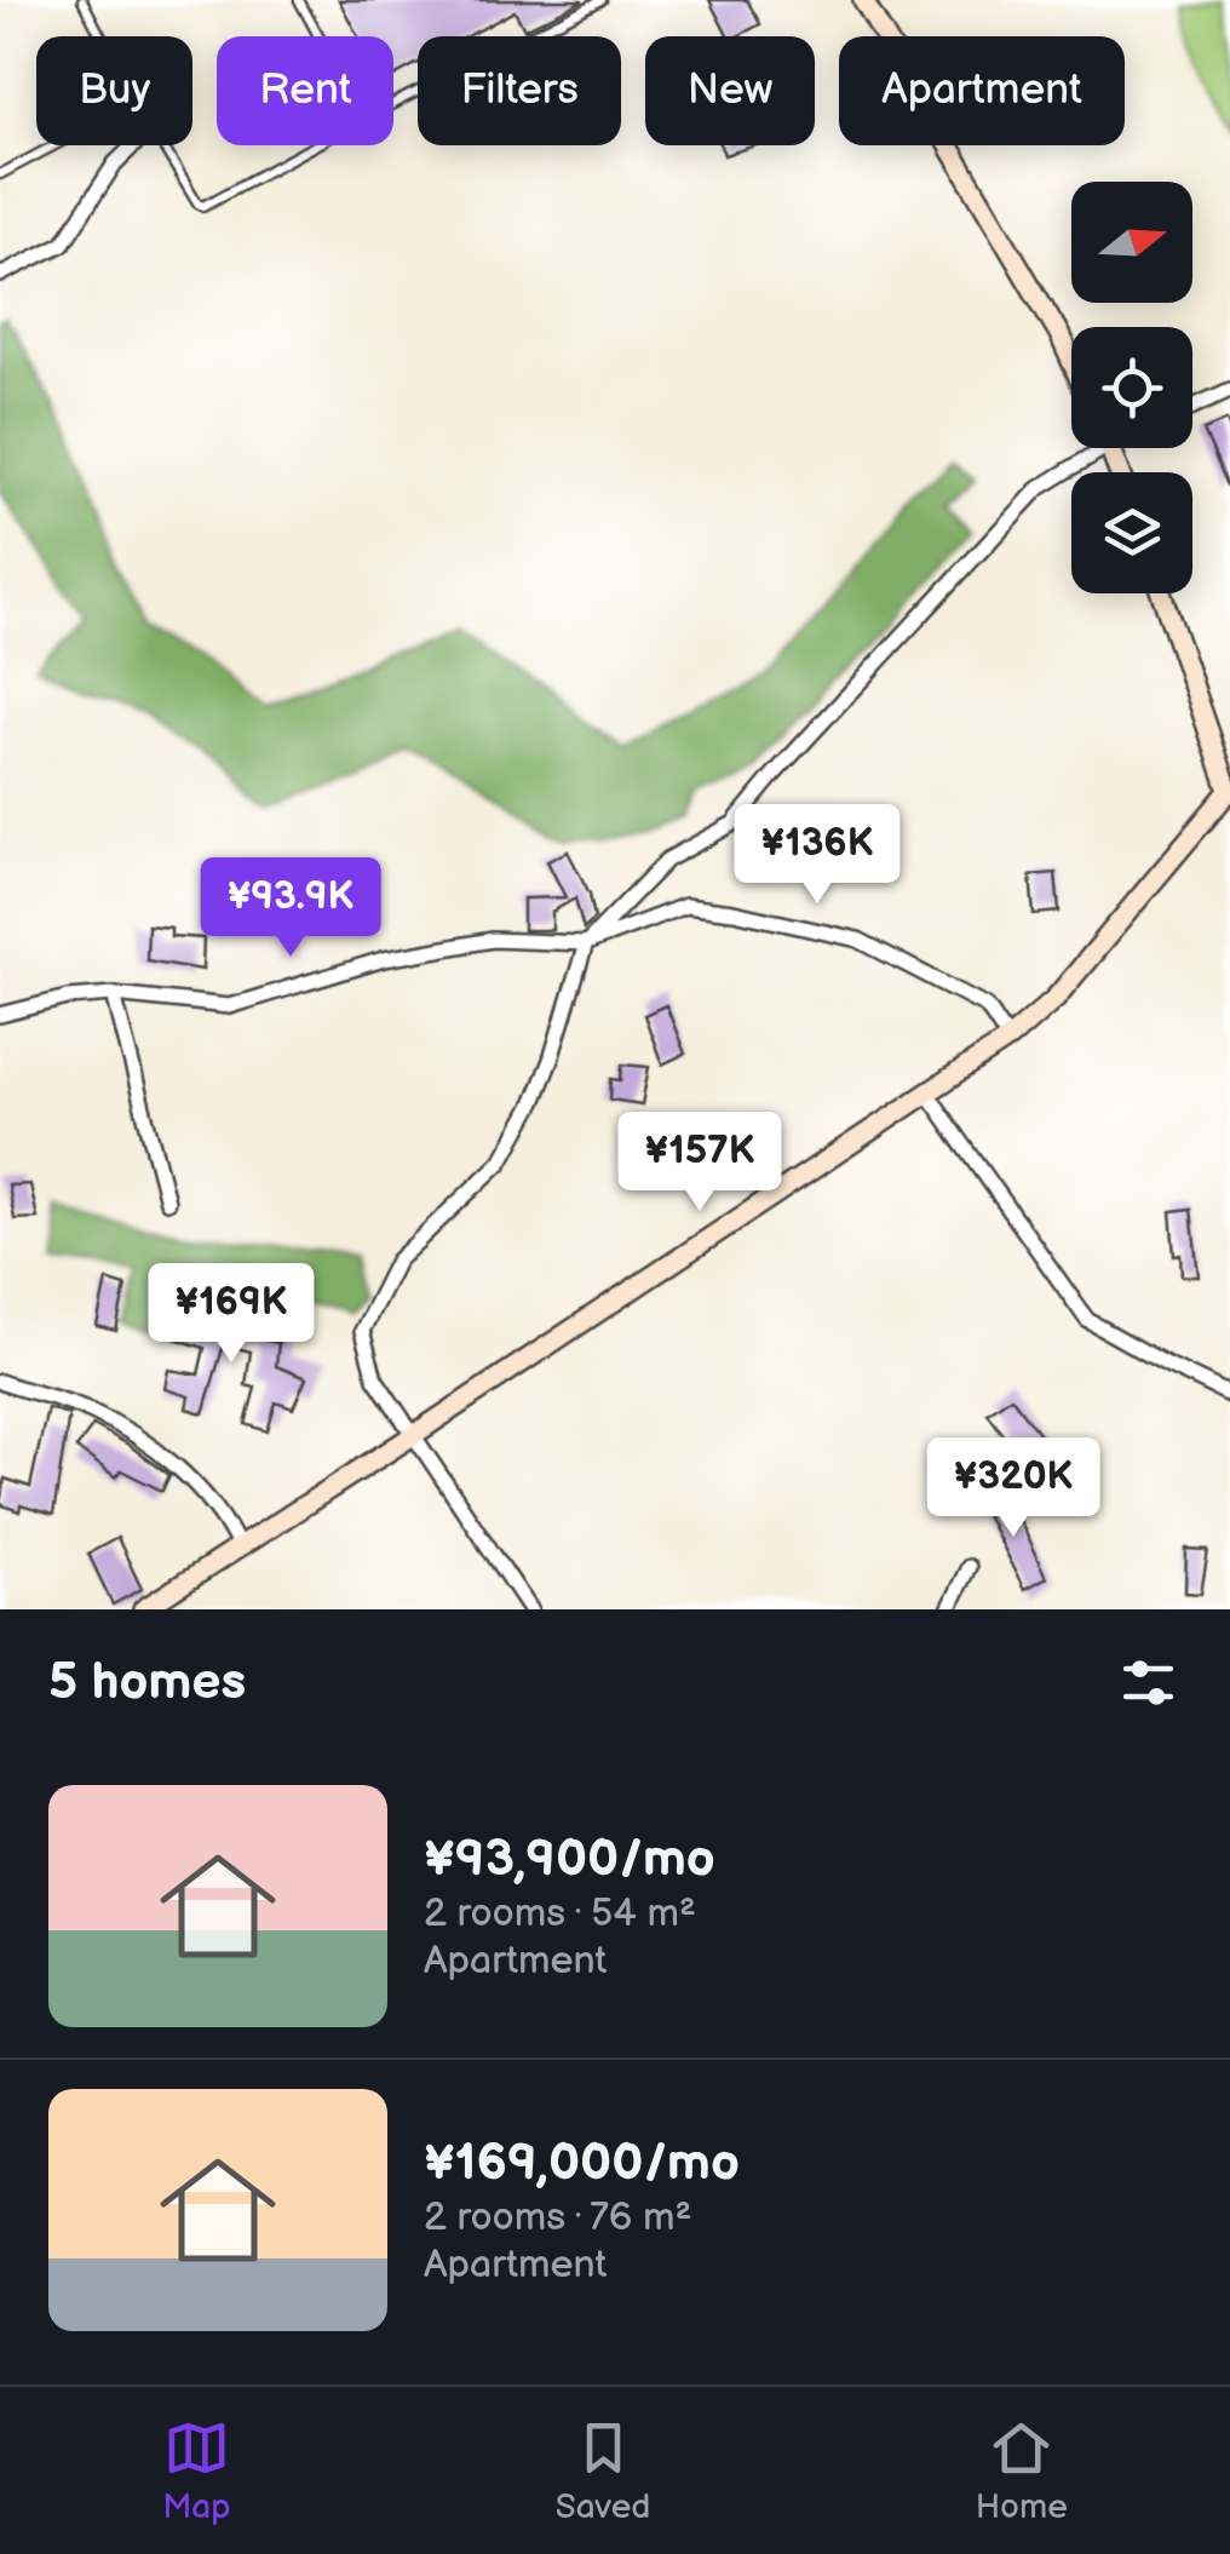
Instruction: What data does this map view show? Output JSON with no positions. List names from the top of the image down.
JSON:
{
  "north": "right",
  "page": {
    "chip": [
      "Buy",
      "Rent",
      "Filters",
      "New",
      "Apartment"
    ],
    "price": [
      "¥136K",
      "¥93.9K",
      "¥157K",
      "¥169K",
      "¥320K"
    ],
    "heading": "5 homes",
    "list": [
      {
        "name": "¥93,900/mo",
        "note": "2 rooms · 54 m² · Apartment"
      },
      {
        "name": "¥169,000/mo",
        "note": "2 rooms · 76 m² · Apartment"
      }
    ],
    "tabs": ["Map", "Saved", "Home"]
  }
}
